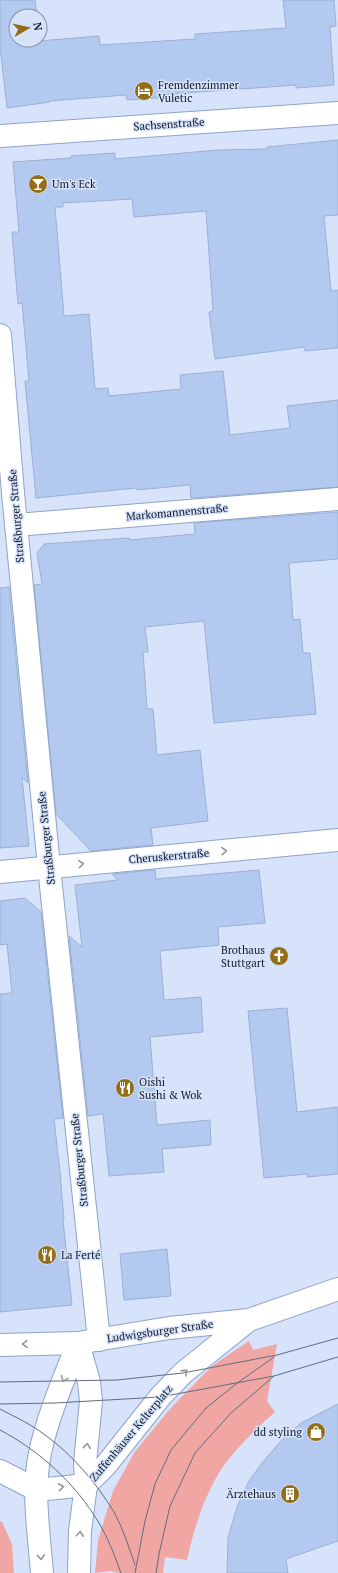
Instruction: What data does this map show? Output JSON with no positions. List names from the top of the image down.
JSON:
{
  "streets": {
    "street": [
      "Sachsenstraße",
      "Markomannenstraße",
      "Straßburger Straße",
      "Cheruskerstraße",
      "Ludwigsburger Straße",
      "Zuffenhäuser Kelterplatz"
    ]
  },
  "crossings": [
    ["Markomannenstraße", "Straßburger Straße"],
    ["Straßburger Straße", "Cheruskerstraße"],
    ["Straßburger Straße", "Ludwigsburger Straße"],
    ["Straßburger Straße", "Zuffenhäuser Kelterplatz"],
    ["Ludwigsburger Straße", "Zuffenhäuser Kelterplatz"]
  ],
  "one_way": ["Cheruskerstraße"],
  "places": {
    "hotel": ["Fremdenzimmer Vuletic"],
    "bar": ["Um's Eck"],
    "church": ["Brothaus Stuttgart"],
    "restaurant": ["Oishi Sushi & Wok", "La Ferté"],
    "shop": ["dd styling"],
    "building": ["Ärztehaus"]
  },
  "north": "right"
}
